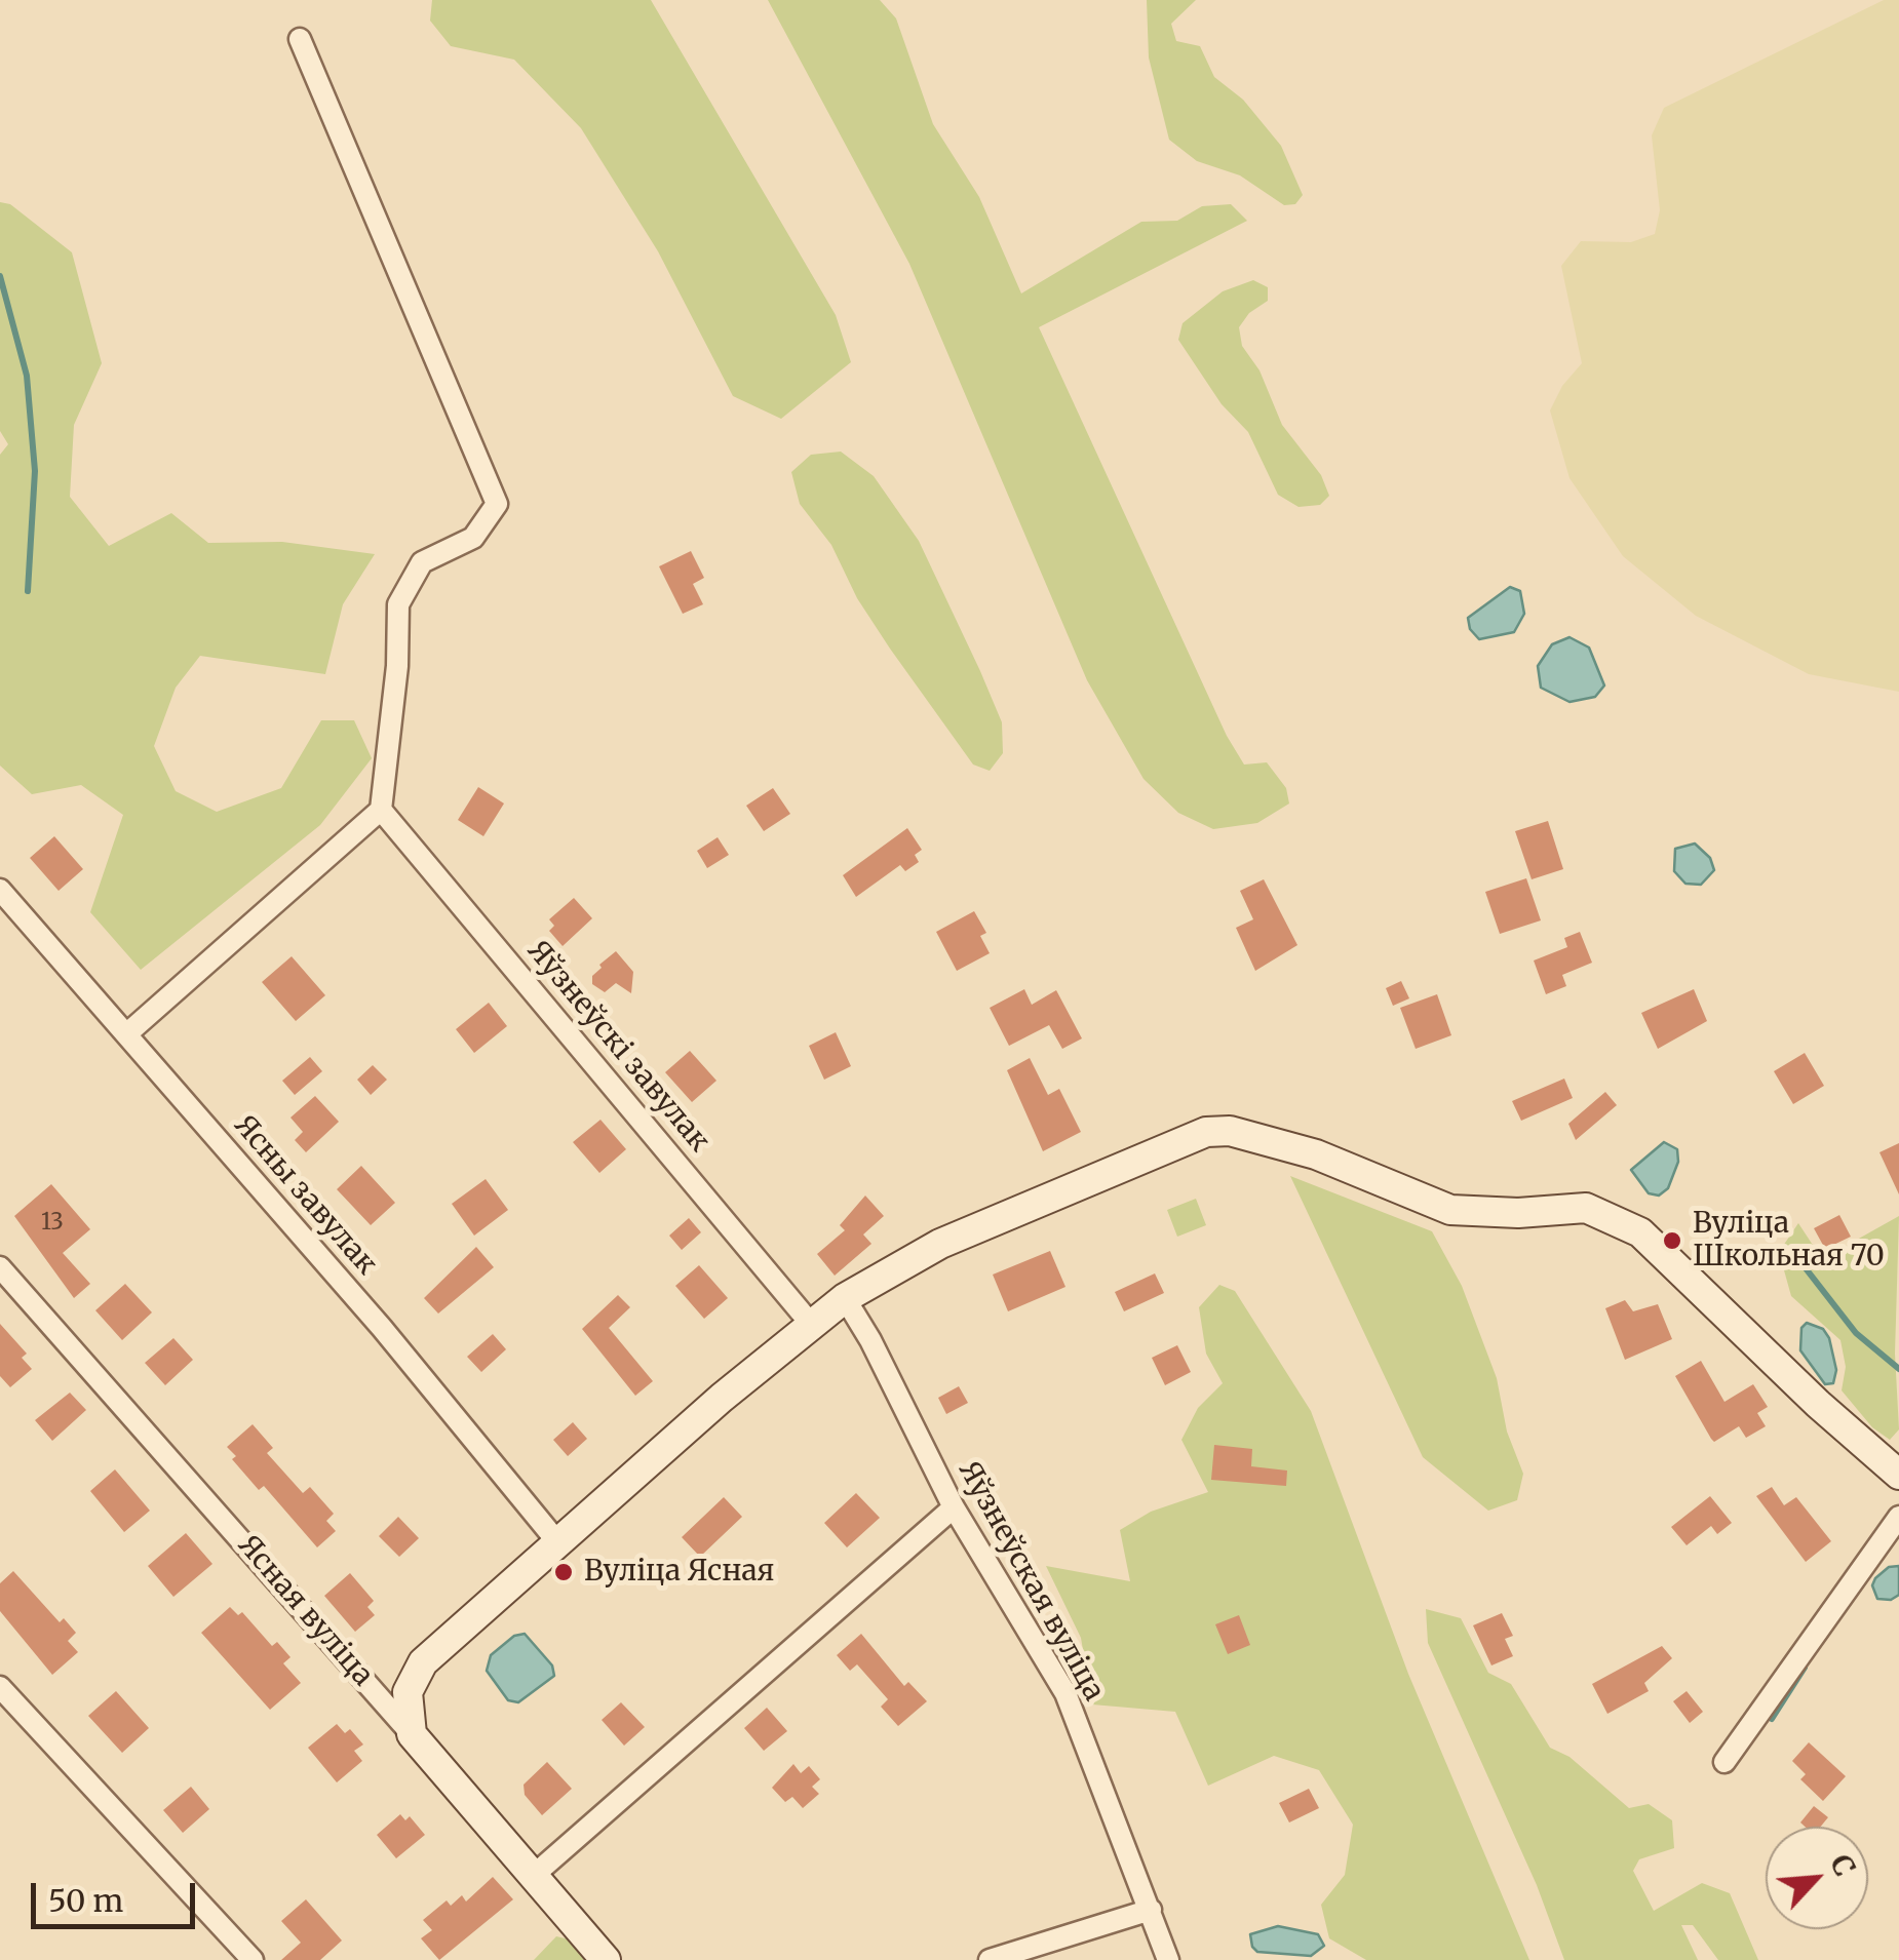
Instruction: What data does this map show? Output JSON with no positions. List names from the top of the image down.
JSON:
{
  "streets": {
    "street": [
      "Яўзнеўскі завулак",
      "Ясны завулак",
      "Яўзнеўская вуліца",
      "Ясная вуліца"
    ]
  },
  "places": ["Вуліца Школьная 70", "Вуліца Ясная"],
  "house_numbers": ["13"],
  "scale_bar": "50 m",
  "north": "top right"
}
